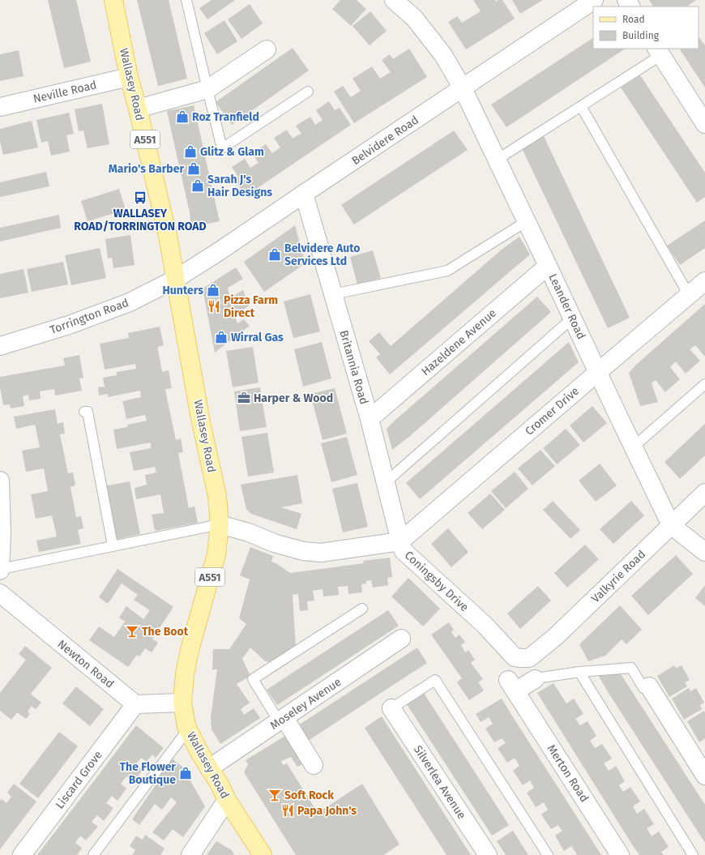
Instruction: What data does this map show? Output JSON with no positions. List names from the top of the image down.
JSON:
{
  "streets": {
    "main road": ["Wallasey Road", "A551"],
    "street": [
      "Neville Road",
      "Belvidere Road",
      "Leander Road",
      "Torrington Road",
      "Hazeldene Avenue",
      "Britannia Road",
      "Cromer Drive",
      "Valkyrie Road",
      "Coningsby Drive",
      "Newton Road",
      "Moseley Avenue",
      "Merton Road",
      "Liscard Grove",
      "Silverlea Avenue"
    ]
  },
  "crossings": [
    ["Wallasey Road", "Neville Road"],
    ["Wallasey Road", "Belvidere Road"],
    ["Wallasey Road", "Torrington Road"],
    ["Wallasey Road", "Coningsby Drive"],
    ["Wallasey Road", "Moseley Avenue"],
    ["Belvidere Road", "Leander Road"],
    ["Belvidere Road", "Torrington Road"],
    ["Belvidere Road", "Britannia Road"],
    ["Leander Road", "Hazeldene Avenue"],
    ["Leander Road", "Cromer Drive"],
    ["Leander Road", "Valkyrie Road"],
    ["Hazeldene Avenue", "Britannia Road"],
    ["Britannia Road", "Cromer Drive"],
    ["Britannia Road", "Coningsby Drive"],
    ["Cromer Drive", "Coningsby Drive"],
    ["Valkyrie Road", "Coningsby Drive"],
    ["Newton Road", "Liscard Grove"]
  ],
  "places": {
    "shop": [
      "Roz Tranfield",
      "Glitz & Glam",
      "Mario's Barber",
      "Sarah J's Hair Designs",
      "Belvidere Auto Services Ltd",
      "Hunters",
      "Wirral Gas",
      "The Flower Boutique"
    ],
    "bus stop": ["WALLASEY ROAD/TORRINGTON ROAD"],
    "restaurant": ["Pizza Farm Direct", "Papa John's"],
    "office": ["Harper & Wood"],
    "bar": ["The Boot", "Soft Rock"]
  },
  "legend": ["Road", "Building"]
}
